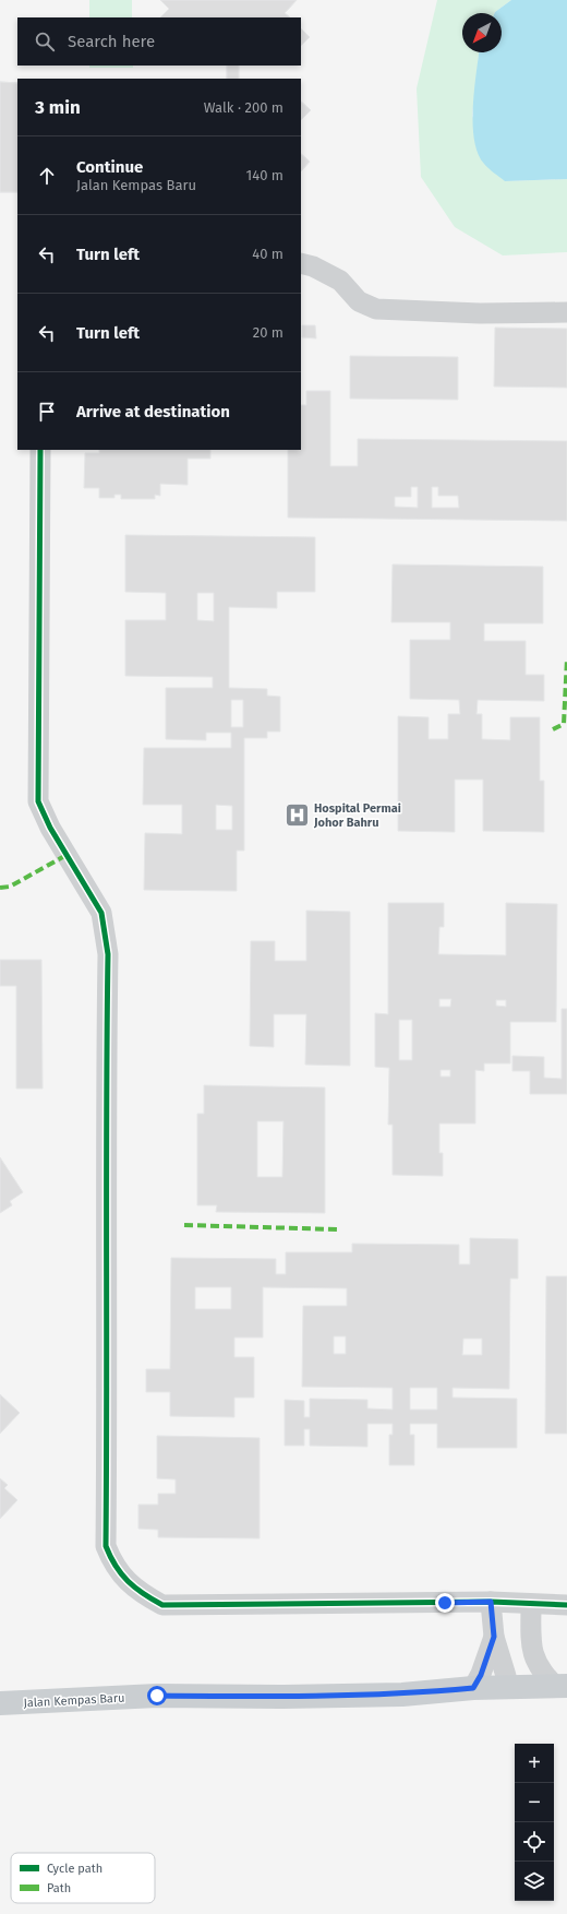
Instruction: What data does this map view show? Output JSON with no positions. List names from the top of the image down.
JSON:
{
  "streets": {
    "main road": ["Jalan Kempas Baru"]
  },
  "places": {
    "hospital": ["Hospital Permai Johor Bahru"]
  },
  "legend": ["Cycle path", "Path"],
  "north": "bottom left",
  "page": {
    "search": "Search here",
    "heading": ["3 min", "Walk · 200 m"],
    "list": [
      ["Continue", "Jalan Kempas Baru", "140 m"],
      ["Turn left", "40 m"],
      ["Turn left", "20 m"],
      "Arrive at destination"
    ],
    "map_buttons": ["+", "−"]
  }
}
